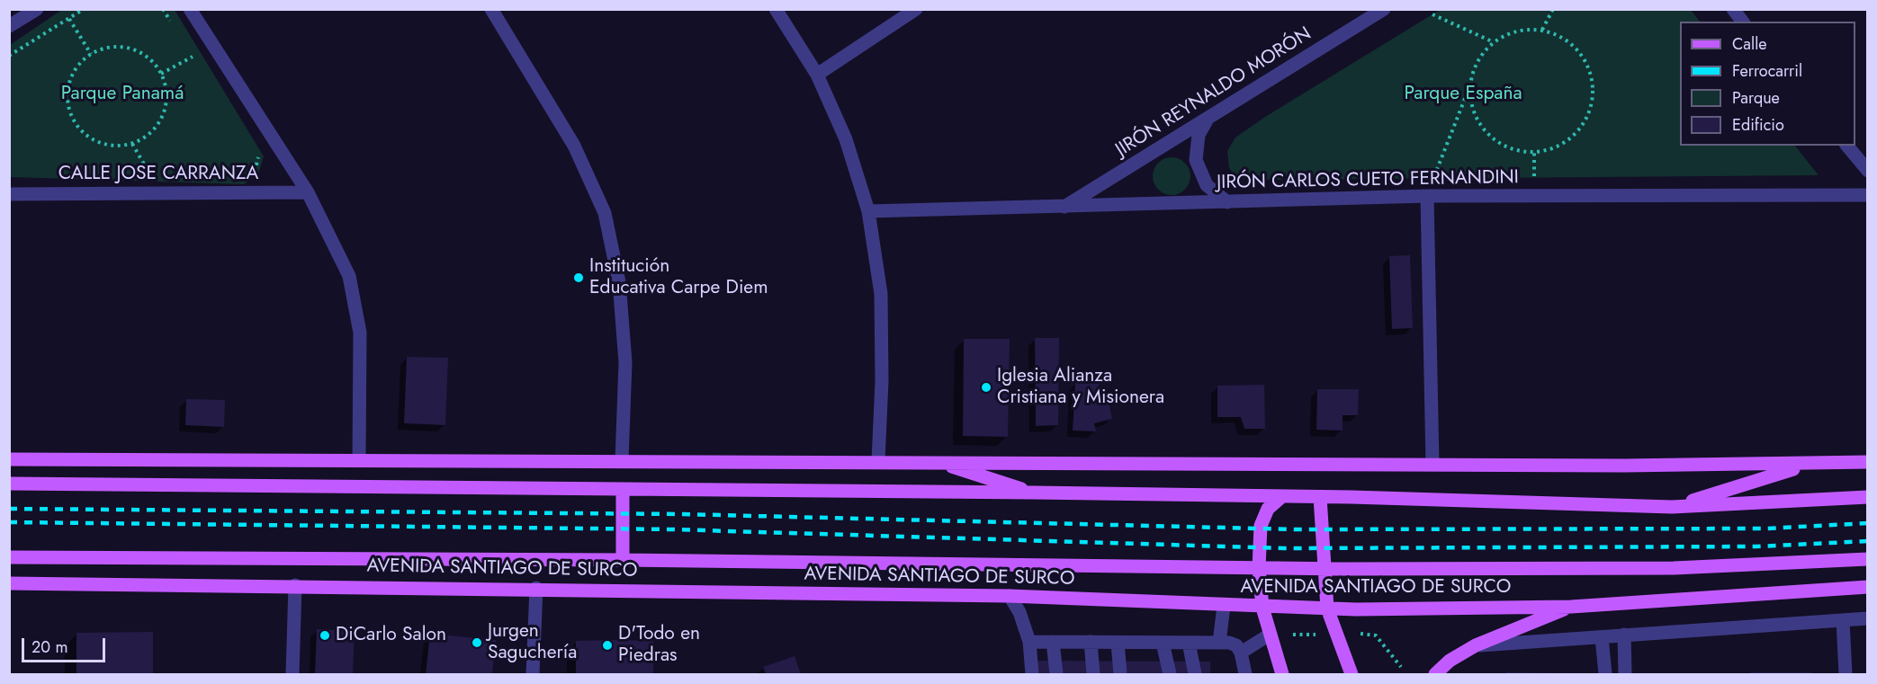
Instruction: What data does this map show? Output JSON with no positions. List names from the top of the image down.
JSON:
{
  "streets": {
    "main road": ["AVENIDA SANTIAGO DE SURCO"],
    "street": ["JIRÓN REYNALDO MORÓN", "CALLE JOSE CARRANZA", "JIRÓN CARLOS CUETO FERNANDINI"]
  },
  "crossings": [
    ["JIRÓN REYNALDO MORÓN", "JIRÓN CARLOS CUETO FERNANDINI"]
  ],
  "parks": ["Parque Panamá", "Parque España"],
  "places": [
    "Institución Educativa Carpe Diem",
    "Iglesia Alianza Cristiana y Misionera",
    "DiCarlo Salon",
    "Jurgen Saguchería",
    "D'Todo en Piedras"
  ],
  "legend": [
    "Calle",
    "Ferrocarril",
    "Parque",
    "Edificio"
  ],
  "scale_bar": "20 m"
}
